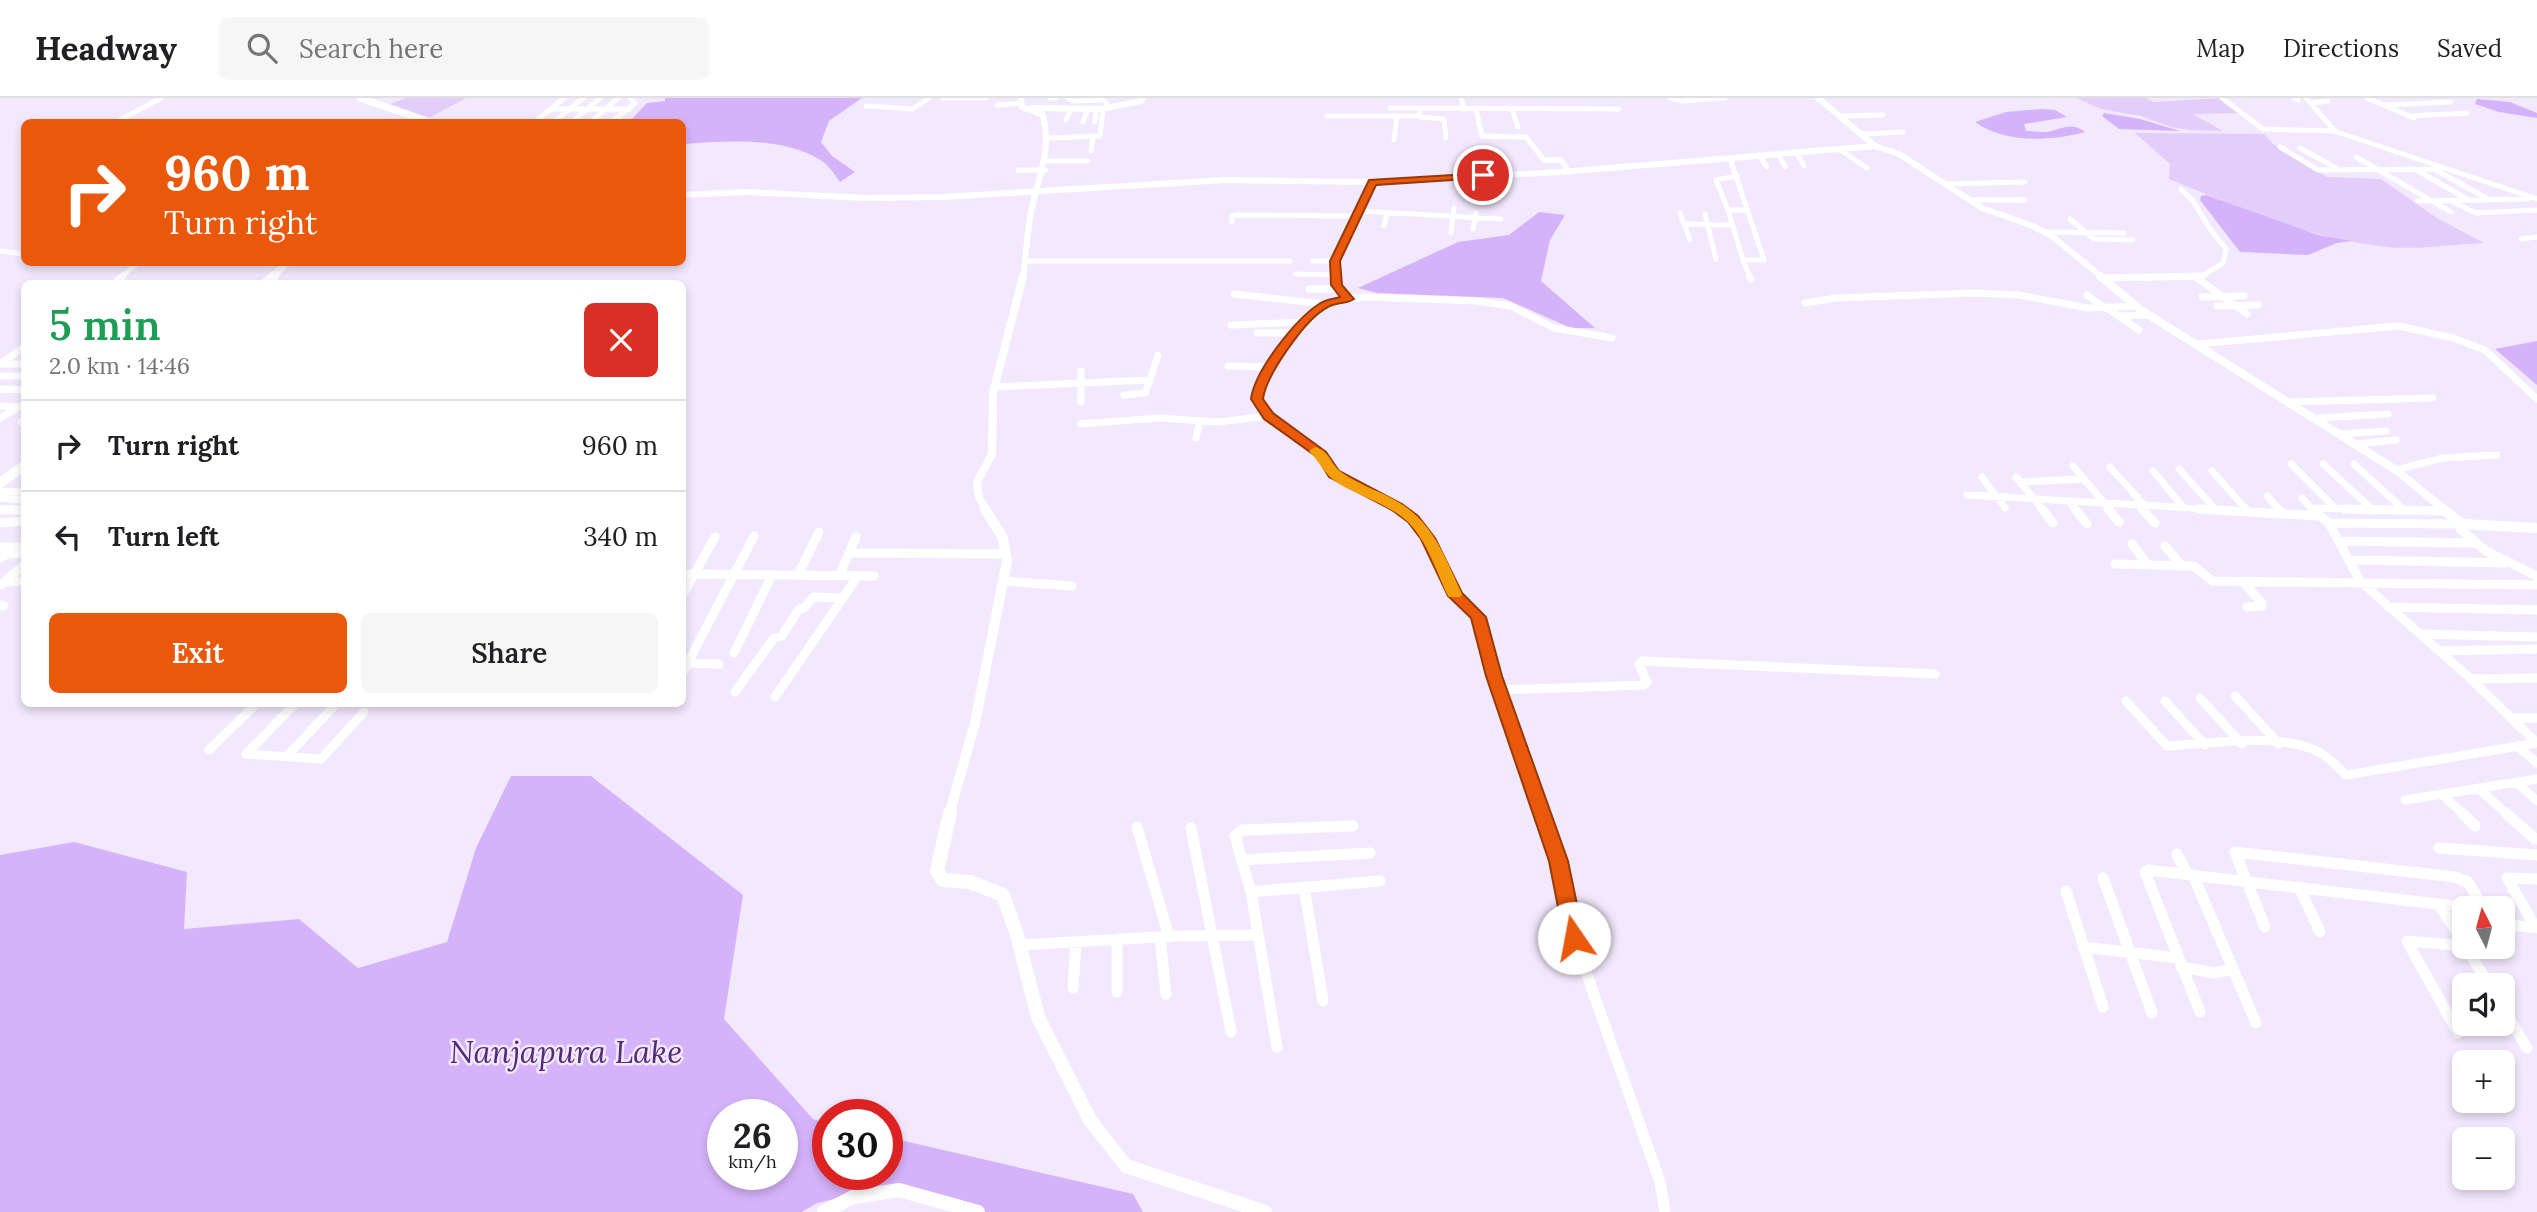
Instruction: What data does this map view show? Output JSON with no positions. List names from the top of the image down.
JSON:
{
  "water": ["Nanjapura Lake"],
  "north": "top",
  "page": {
    "header": "Headway",
    "search": "Search here",
    "nav": ["Map", "Directions", "Saved"],
    "turn": ["960 m", "Turn right"],
    "heading": ["5 min", "2.0 km · 14:46"],
    "list": [
      {
        "name": "Turn right",
        "value": "960 m"
      },
      {
        "name": "Turn left",
        "value": "340 m"
      }
    ],
    "buttons": ["Exit", "Share"],
    "map_buttons": ["+", "−"],
    "speed": "26 km/h",
    "limit": "30"
  }
}
